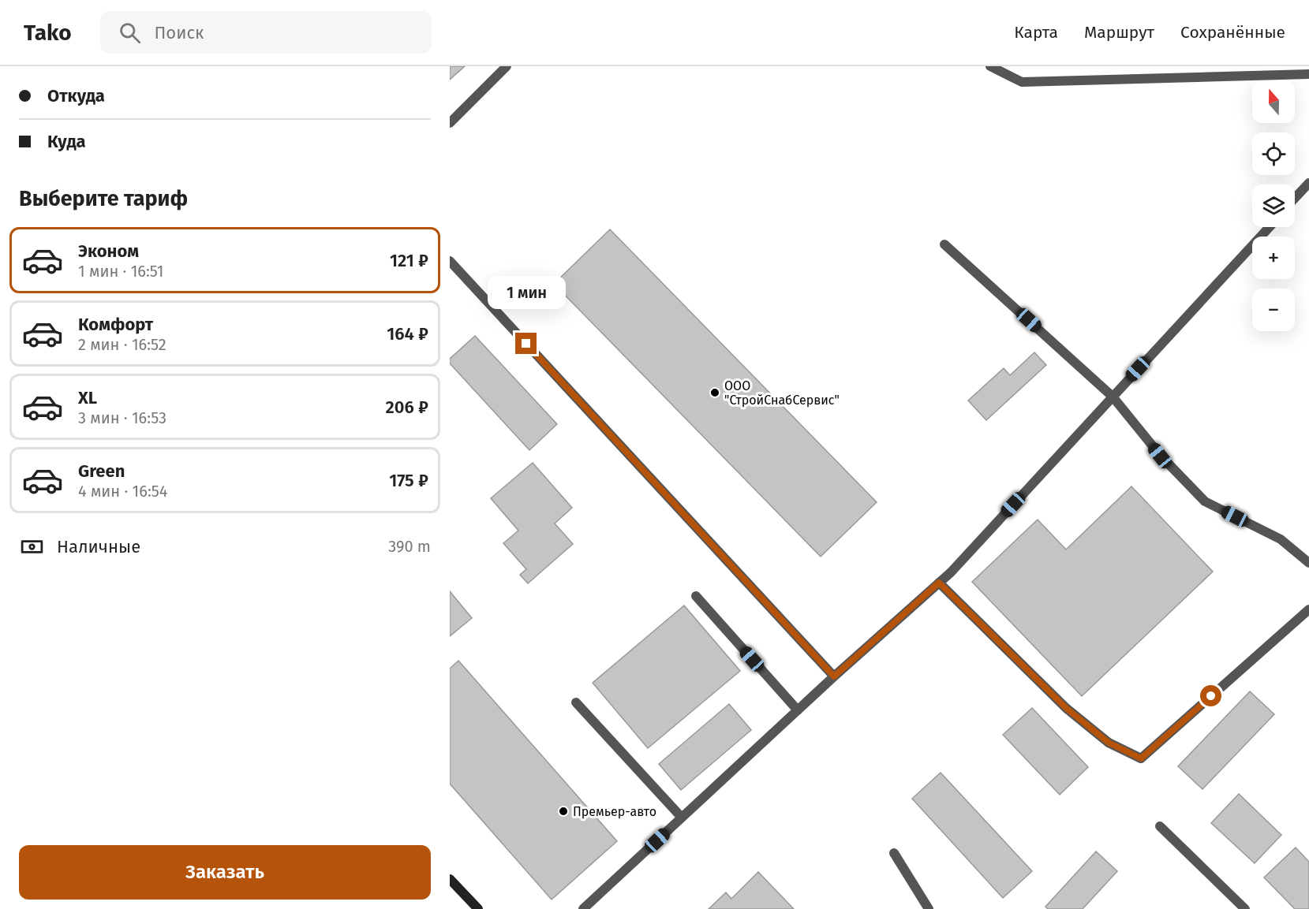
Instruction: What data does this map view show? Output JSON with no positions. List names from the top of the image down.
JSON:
{
  "places": ["ООО \"СтройСнабСервис\"", "Премьер-авто"],
  "north": "top",
  "page": {
    "header": "Tako",
    "search": "Поиск",
    "nav": ["Карта", "Маршрут", "Сохранённые"],
    "banner": ["Откуда", "Куда"],
    "map_buttons": ["+", "−"],
    "heading": "Выберите тариф",
    "list": [
      {
        "name": "Эконом",
        "note": "1 мин · 16:51",
        "value": "121 ₽"
      },
      {
        "name": "Комфорт",
        "note": "2 мин · 16:52",
        "value": "164 ₽"
      },
      {
        "name": "XL",
        "note": "3 мин · 16:53",
        "value": "206 ₽"
      },
      {
        "name": "Green",
        "note": "4 мин · 16:54",
        "value": "175 ₽"
      }
    ],
    "bubble": "1 мин",
    "pay": ["Наличные", "390 m"],
    "buttons": "Заказать"
  }
}
